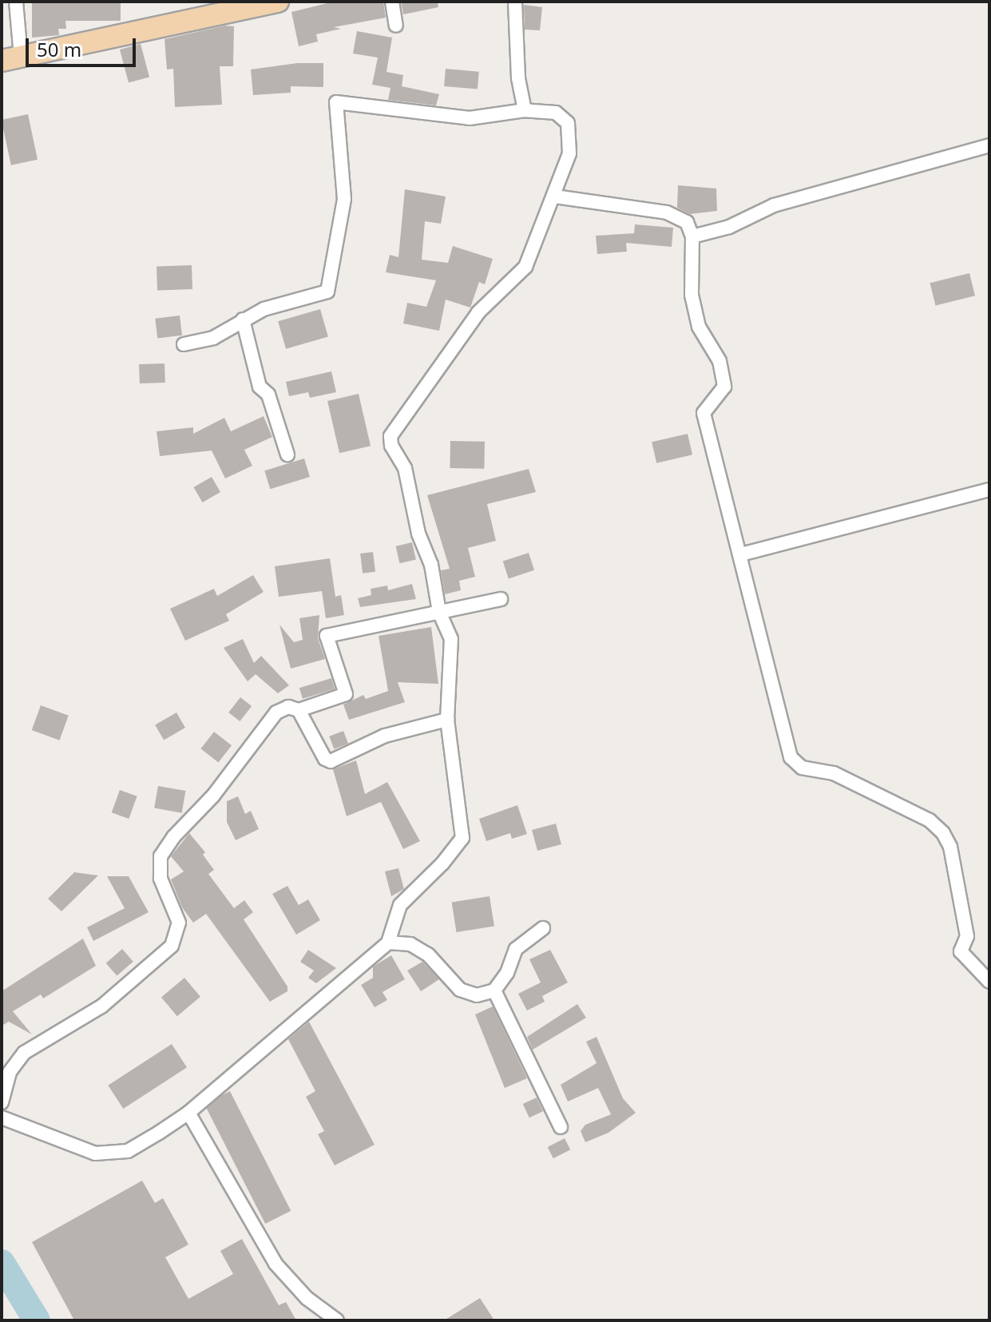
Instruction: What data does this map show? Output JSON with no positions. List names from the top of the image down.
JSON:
{
  "scale_bar": "50 m"
}
